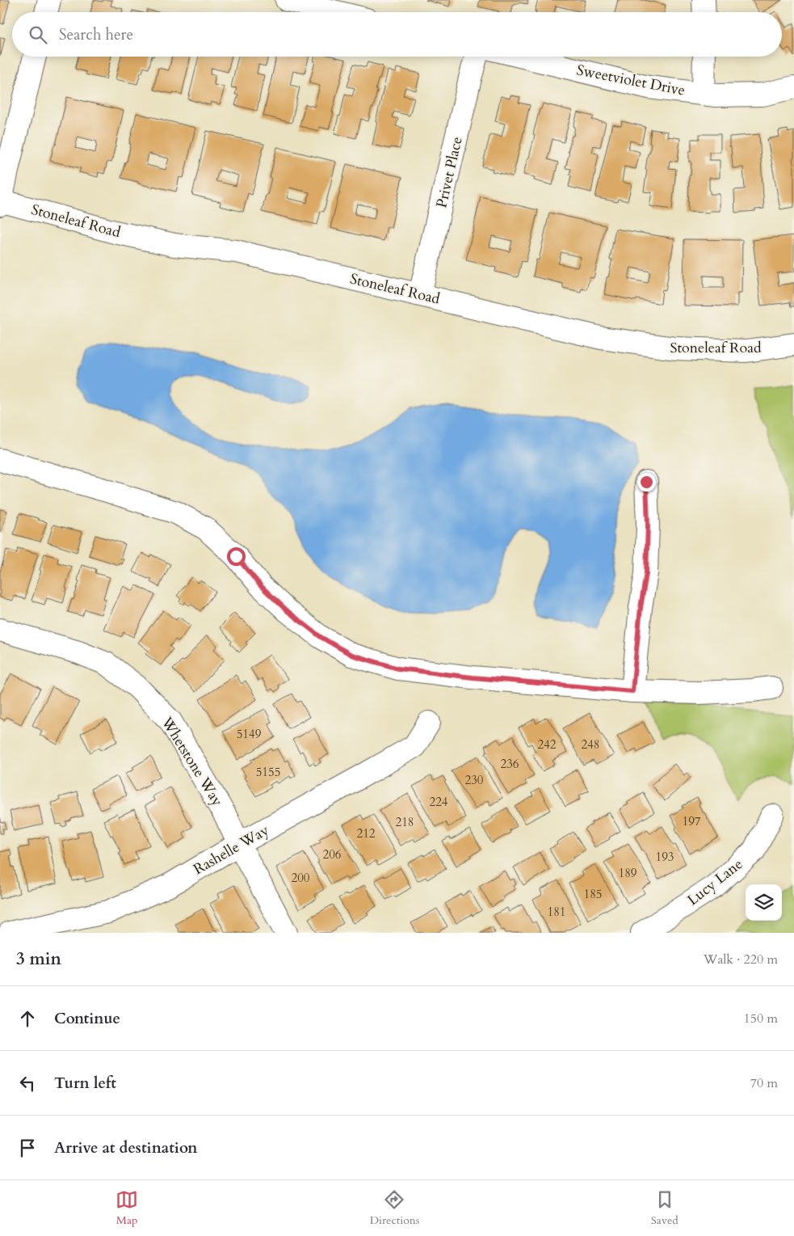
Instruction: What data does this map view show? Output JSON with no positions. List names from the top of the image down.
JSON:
{
  "streets": {
    "street": [
      "Sweetviolet Drive",
      "Privet Place",
      "Stoneleaf Road",
      "Whetstone Way",
      "Rashelle Way",
      "Lucy Lane"
    ]
  },
  "crossings": [
    ["Privet Place", "Stoneleaf Road"],
    ["Whetstone Way", "Rashelle Way"]
  ],
  "house_numbers": [
    "5149",
    "242",
    "248",
    "236",
    "5155",
    "230",
    "224",
    "197",
    "218",
    "212",
    "206",
    "193",
    "189",
    "200",
    "185",
    "181"
  ],
  "page": {
    "search": "Search here",
    "heading": ["3 min", "Walk · 220 m"],
    "list": [
      ["Continue", "150 m"],
      ["Turn left", "70 m"],
      "Arrive at destination"
    ],
    "nav": ["Map", "Directions", "Saved"]
  }
}
